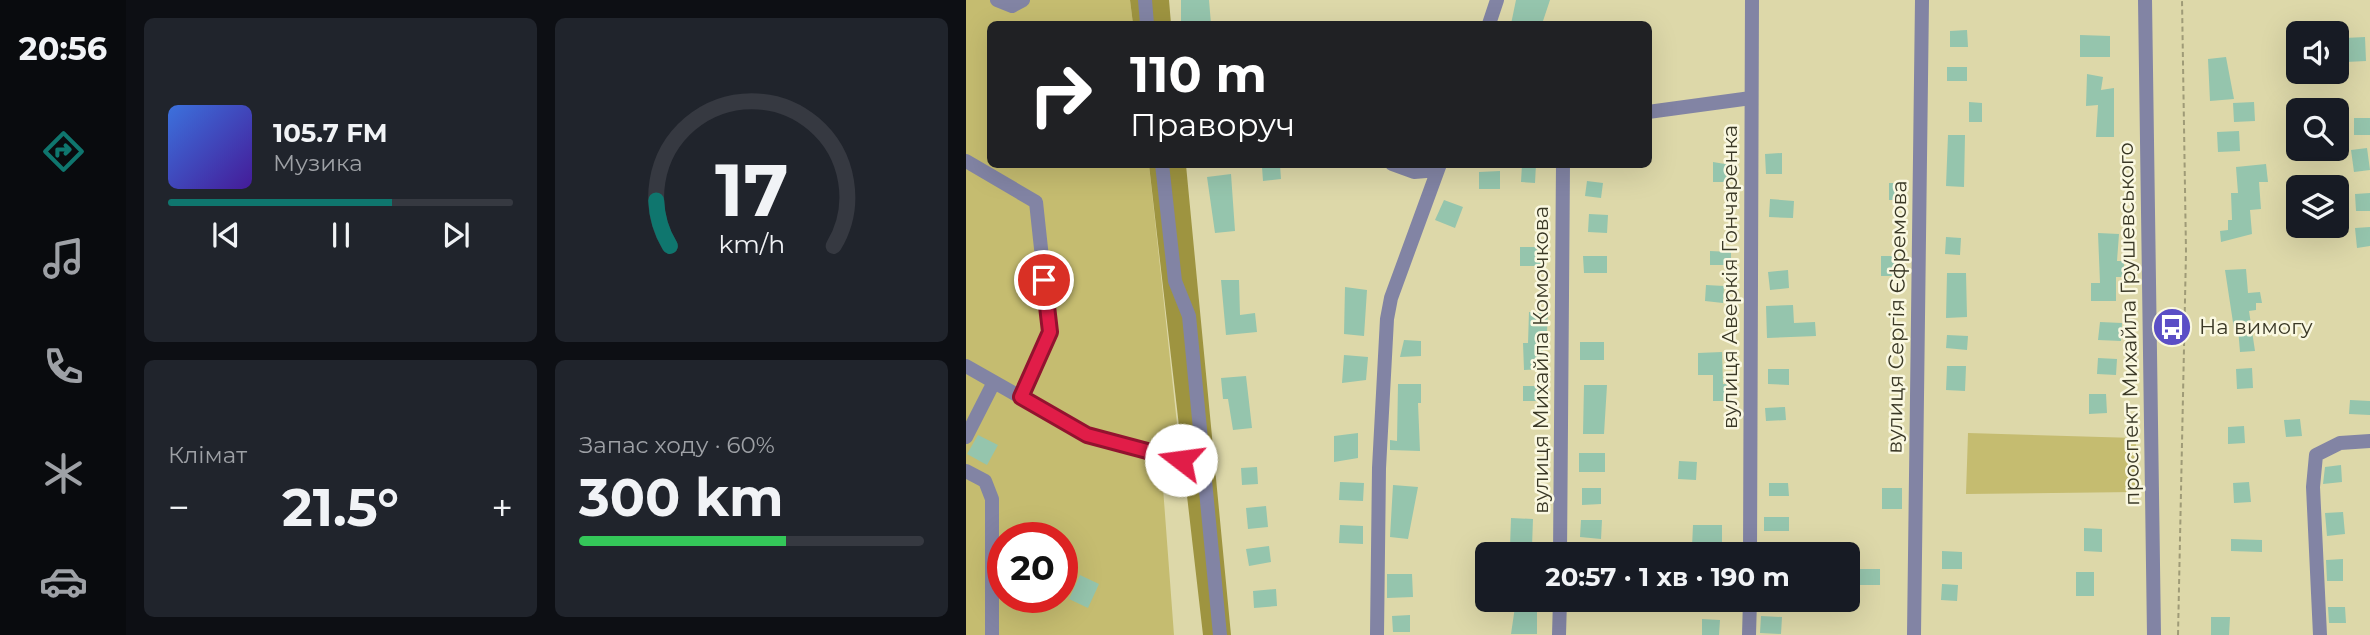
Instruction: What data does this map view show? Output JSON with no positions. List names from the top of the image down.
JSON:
{
  "streets": {
    "street": [
      "вулиця Аверкія Гончаренка",
      "вулиця Сергія Єфремова",
      "проспект Михайла Грушевського",
      "вулиця Михайла Комочкова"
    ]
  },
  "places": {
    "bus stop": ["На вимогу"]
  },
  "page": {
    "tabs": "20:56",
    "turn": ["110 m", "Праворуч"],
    "song": ["105.7 FM", "Музика"],
    "tile": [
      "Клімат",
      ["Запас ходу · 60%", "300 km"]
    ],
    "heat": ["−", "21.5°", "+"],
    "limit": "20",
    "trip": "20:57 · 1 хв · 190 m",
    "gauge": ["17", "km/h"]
  }
}
